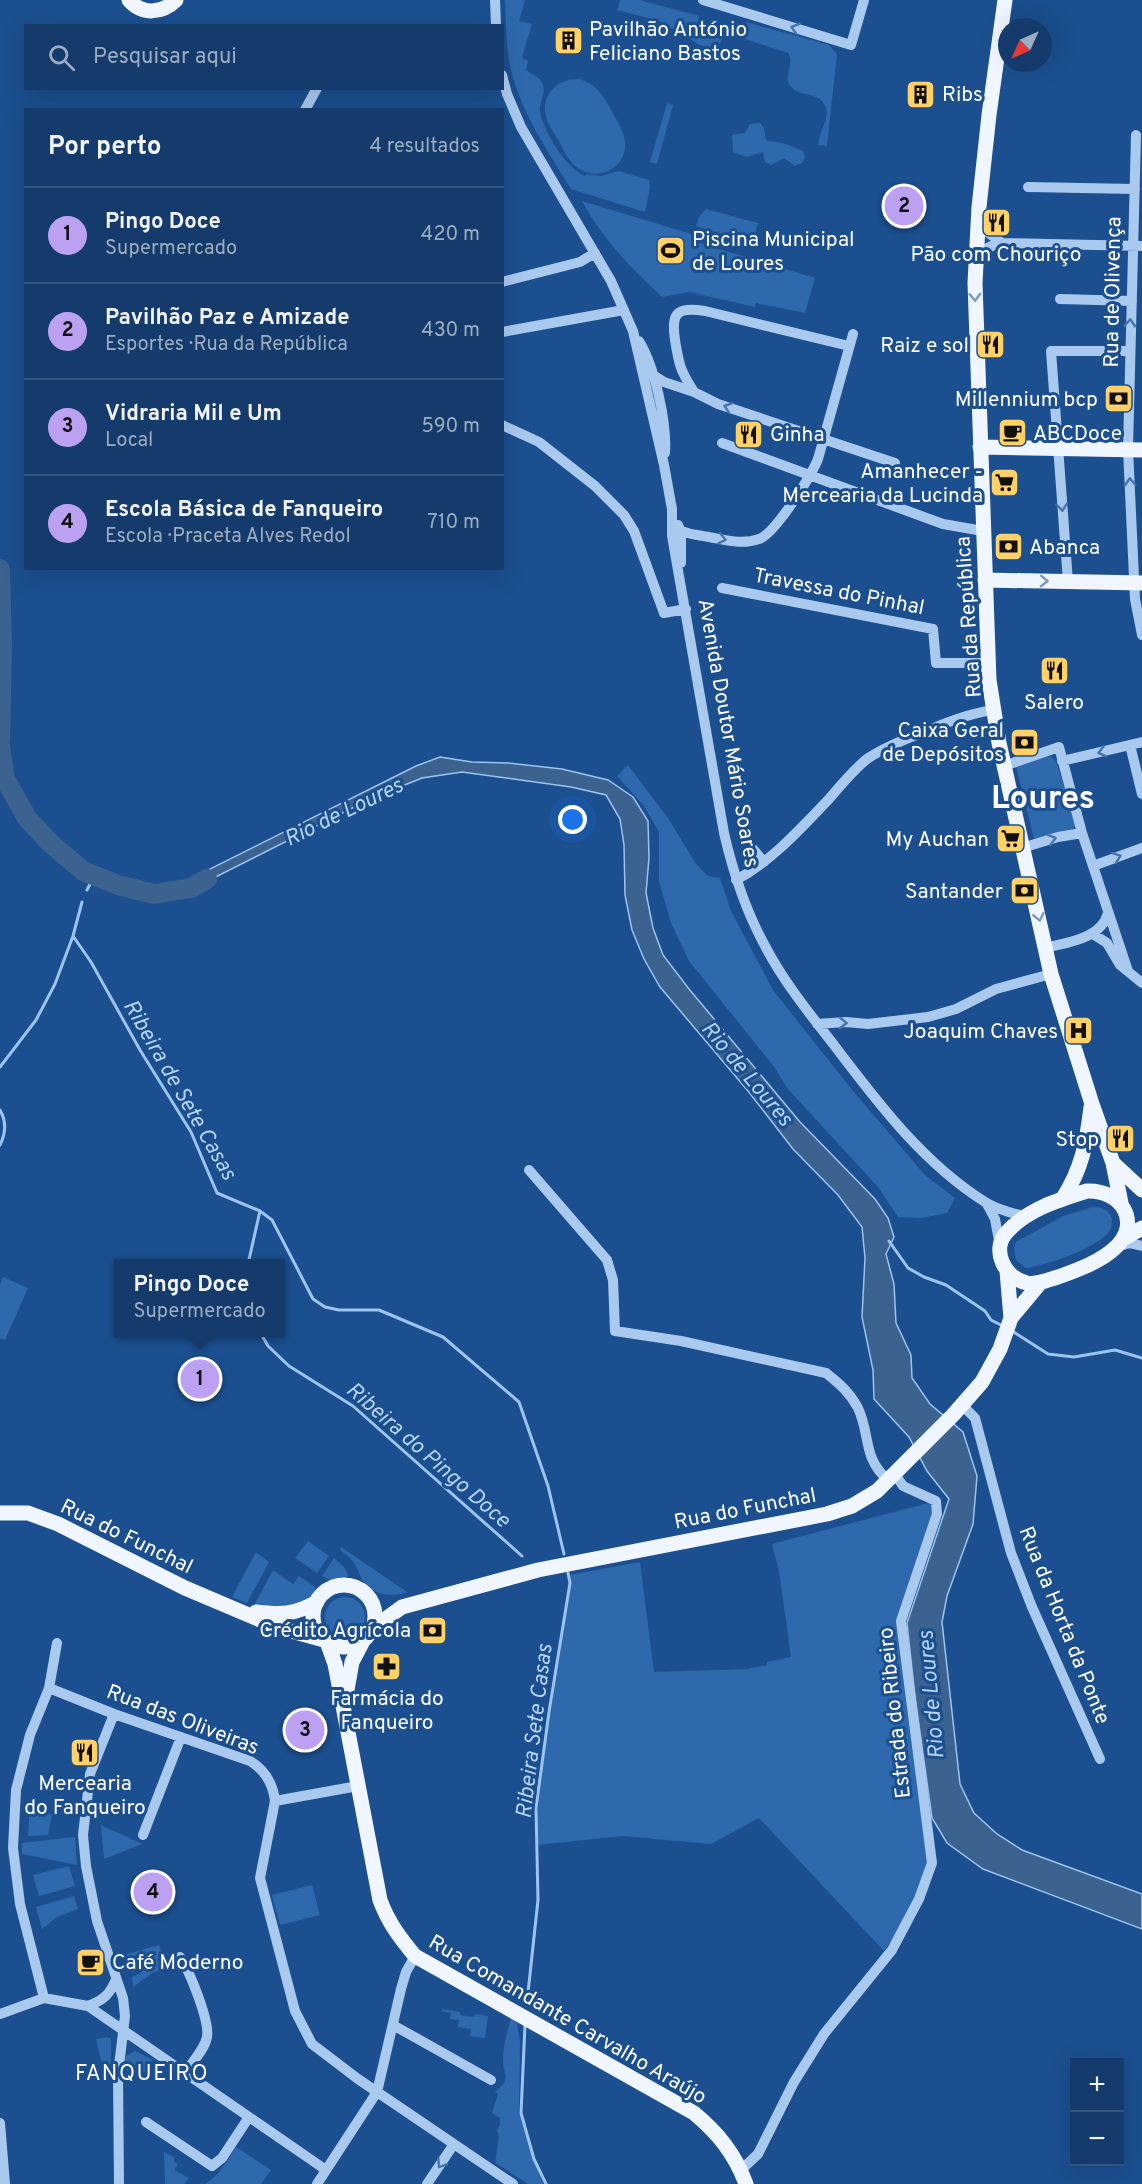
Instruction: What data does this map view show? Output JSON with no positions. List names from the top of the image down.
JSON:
{
  "streets": {
    "main road": ["Rua da República", "Rua do Funchal", "Rua Comandante Carvalho Araújo"],
    "street": [
      "Rua de Olivença",
      "Travessa do Pinhal",
      "Avenida Doutor Mário Soares",
      "Rua da Horta da Ponte",
      "Estrada do Ribeiro",
      "Rua das Oliveiras"
    ]
  },
  "crossings": [
    ["Travessa do Pinhal", "Rua da República"],
    ["Rua do Funchal", "Rua da Horta da Ponte"],
    ["Rua do Funchal", "Estrada do Ribeiro"],
    ["Rua do Funchal", "Rua Comandante Carvalho Araújo"],
    ["Estrada do Ribeiro", "Rua Comandante Carvalho Araújo"]
  ],
  "districts": ["Loures", "FANQUEIRO"],
  "water": [
    "Rio de Loures",
    "Ribeira de Sete Casas",
    "Ribeira do Pingo Doce",
    "Ribeira Sete Casas"
  ],
  "places": {
    "building": ["Pavilhão António Feliciano Bastos", "Ribs"],
    "restaurant": [
      "Pão com Chouriço",
      "Raiz e sol",
      "Ginha",
      "Salero",
      "Stop",
      "Mercearia do Fanqueiro"
    ],
    "sports": ["Piscina Municipal de Loures"],
    "bank": [
      "Millennium bcp",
      "Abanca",
      "Caixa Geral de Depósitos",
      "Santander",
      "Crédito Agrícola"
    ],
    "cafe": ["ABCDoce", "Café Moderno"],
    "supermarket": ["Amanhecer - Mercearia da Lucinda", "My Auchan"],
    "hospital": ["Joaquim Chaves"],
    "pharmacy": ["Farmácia do Fanqueiro"]
  },
  "north": "bottom left",
  "page": {
    "search": "Pesquisar aqui",
    "heading": ["Por perto", "4 resultados"],
    "pins": [
      "2",
      "1",
      "3",
      "4"
    ],
    "list": [
      {
        "mark": "1",
        "name": "Pingo Doce",
        "note": "Supermercado",
        "value": "420 m"
      },
      {
        "mark": "2",
        "name": "Pavilhão Paz e Amizade",
        "note": "Esportes · Rua da República",
        "value": "430 m"
      },
      {
        "mark": "3",
        "name": "Vidraria Mil e Um",
        "note": "Local",
        "value": "590 m"
      },
      {
        "mark": "4",
        "name": "Escola Básica de Fanqueiro",
        "note": "Escola · Praceta Alves Redol",
        "value": "710 m"
      }
    ],
    "popup": ["Pingo Doce", "Supermercado"],
    "map_buttons": ["+", "−"]
  }
}
